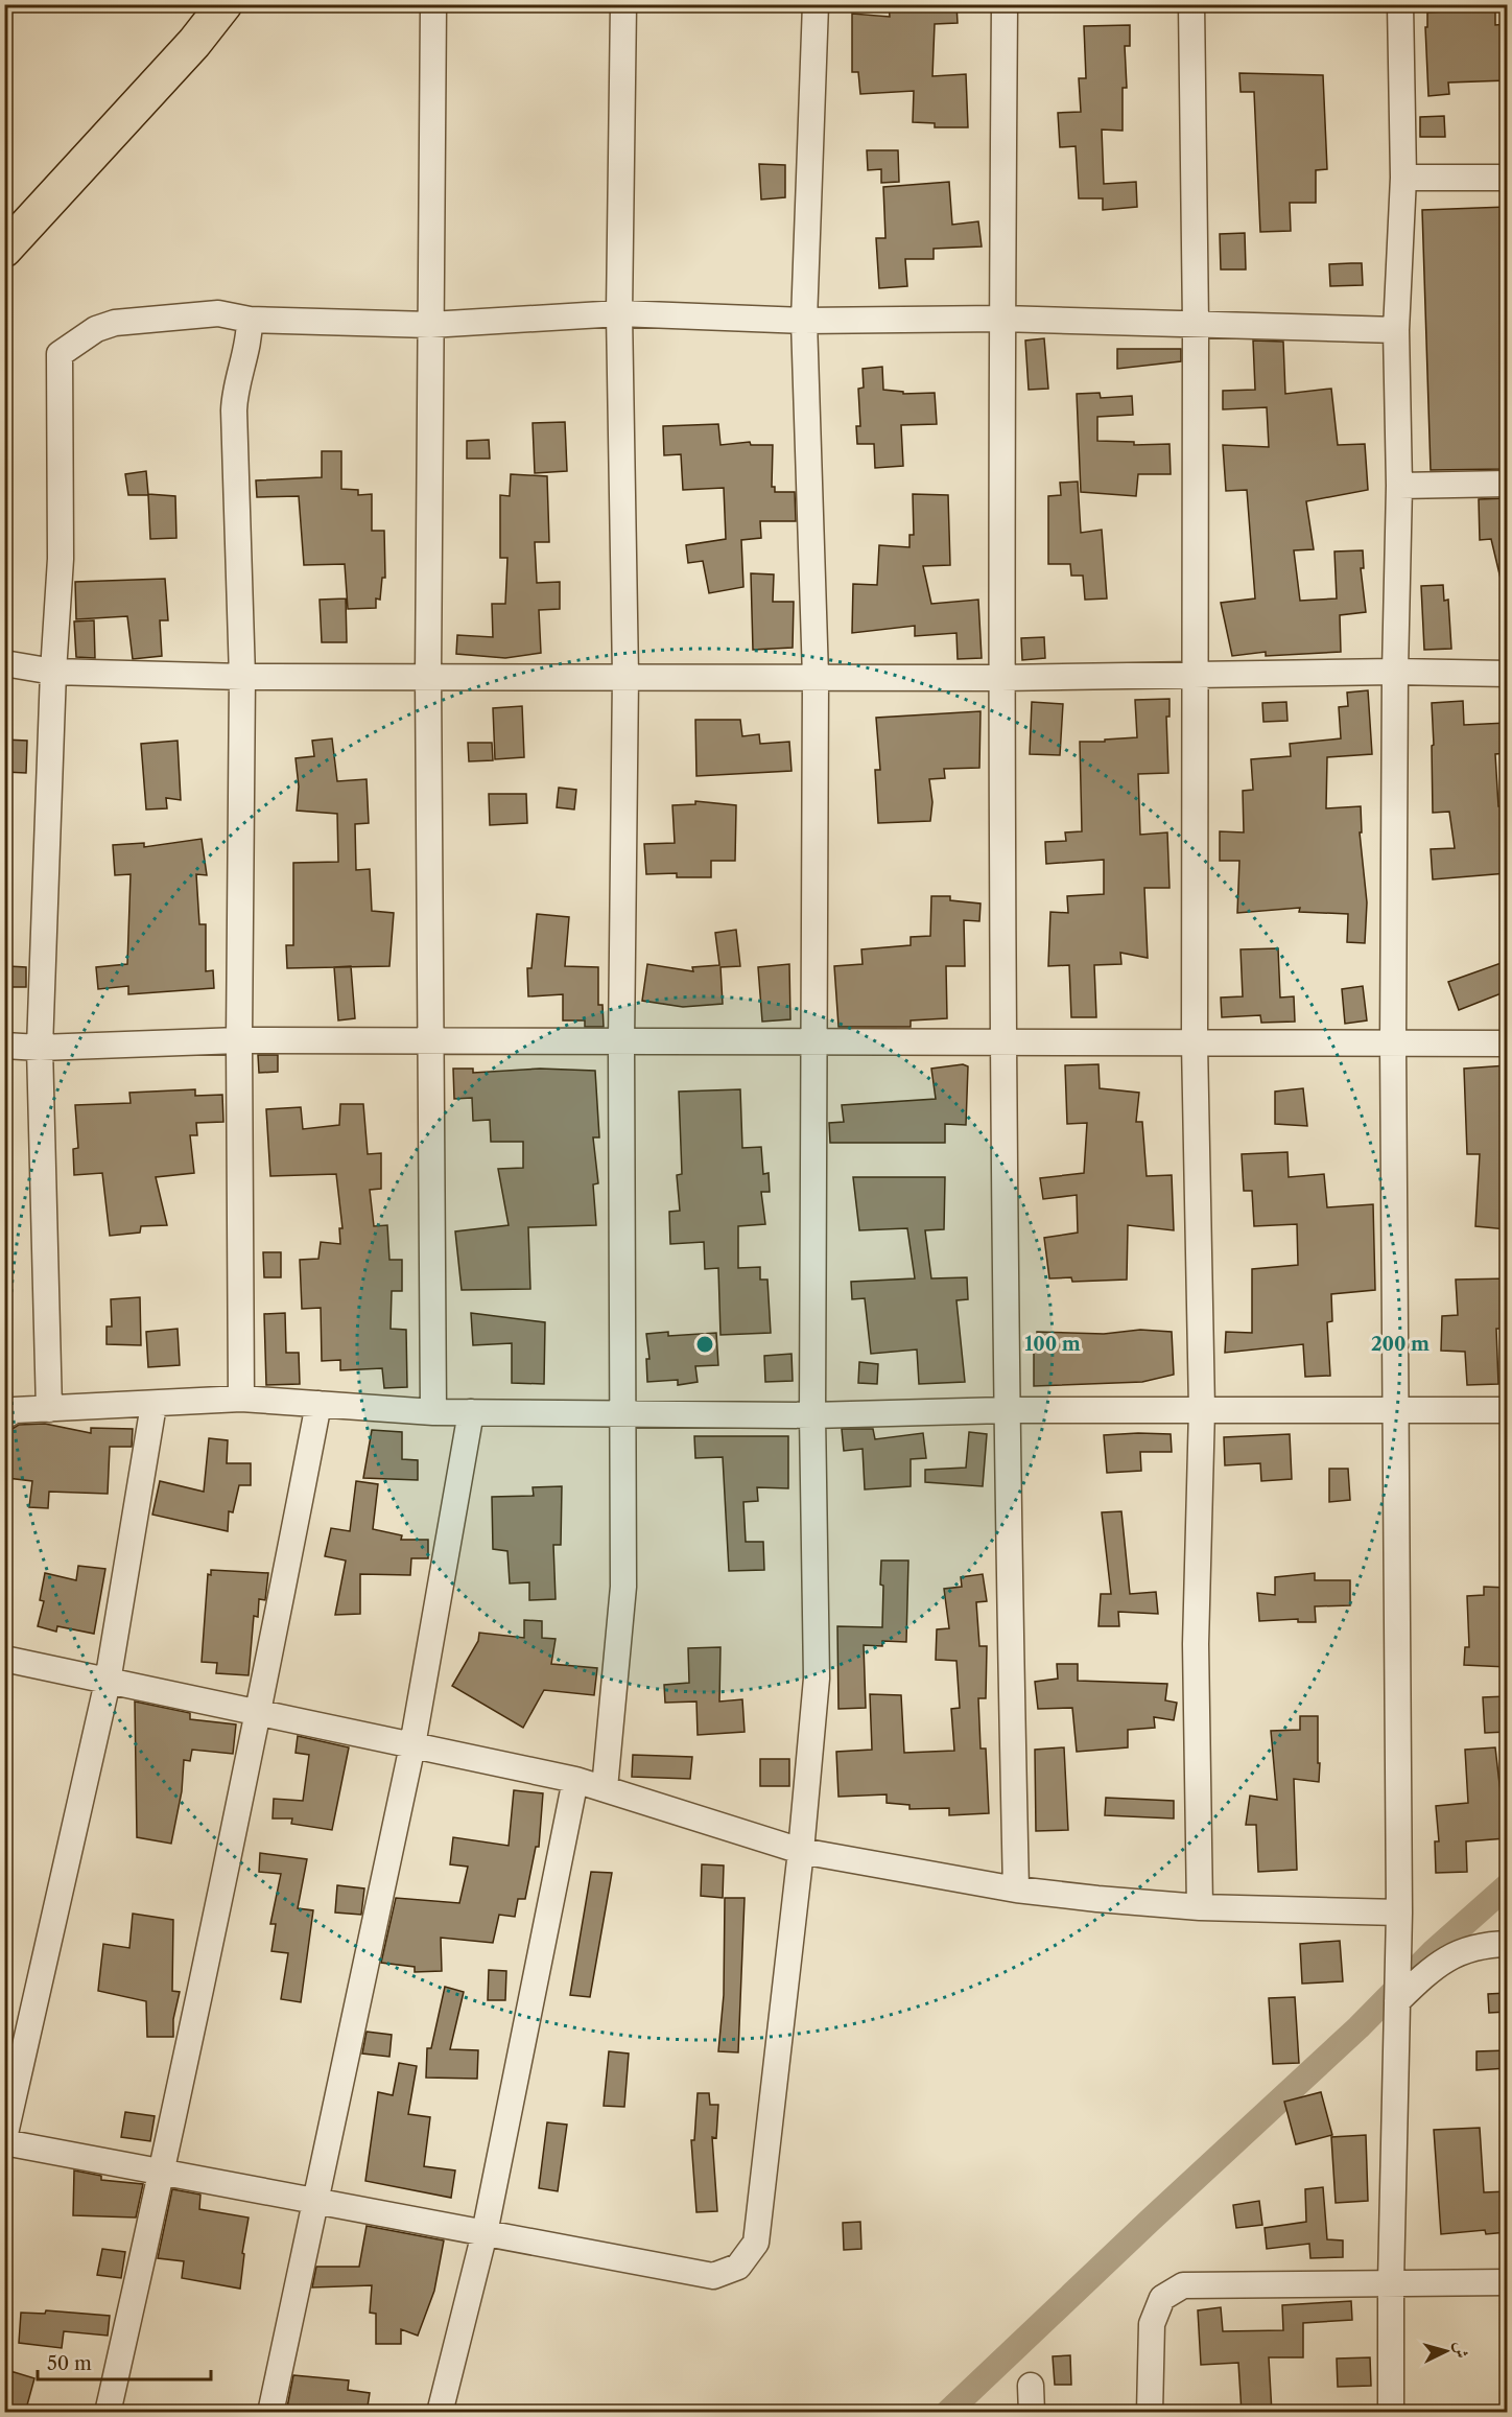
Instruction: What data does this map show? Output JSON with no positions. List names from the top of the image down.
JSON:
{
  "scale_bar": "50 m",
  "north": "right",
  "rings": ["100 m", "200 m"]
}
